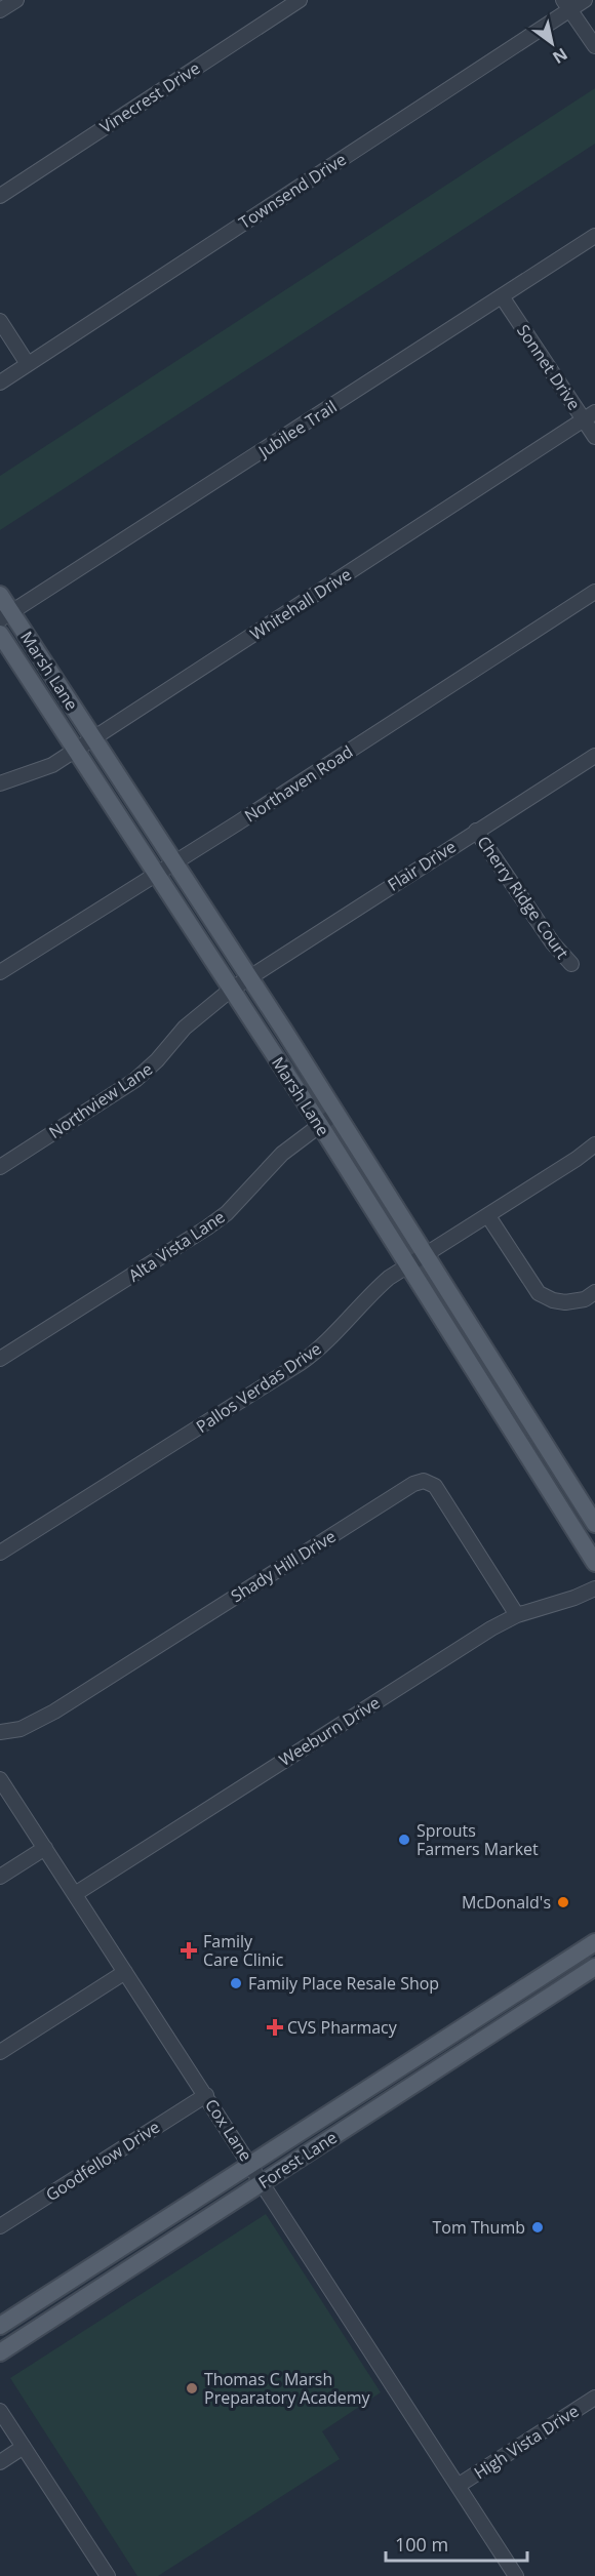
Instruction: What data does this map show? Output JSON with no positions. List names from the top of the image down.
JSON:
{
  "streets": {
    "main road": ["Marsh Lane", "Forest Lane"],
    "street": [
      "Vinecrest Drive",
      "Townsend Drive",
      "Sonnet Drive",
      "Jubilee Trail",
      "Whitehall Drive",
      "Northaven Road",
      "Flair Drive",
      "Cherry Ridge Court",
      "Northview Lane",
      "Alta Vista Lane",
      "Pallos Verdas Drive",
      "Shady Hill Drive",
      "Weeburn Drive",
      "Cox Lane",
      "Goodfellow Drive",
      "High Vista Drive"
    ]
  },
  "crossings": [
    ["Sonnet Drive", "Jubilee Trail"],
    ["Sonnet Drive", "Whitehall Drive"],
    ["Jubilee Trail", "Marsh Lane"],
    ["Whitehall Drive", "Marsh Lane"],
    ["Marsh Lane", "Northaven Road"],
    ["Marsh Lane", "Flair Drive"],
    ["Marsh Lane", "Northview Lane"],
    ["Marsh Lane", "Alta Vista Lane"],
    ["Marsh Lane", "Pallos Verdas Drive"],
    ["Flair Drive", "Cherry Ridge Court"],
    ["Flair Drive", "Northview Lane"],
    ["Shady Hill Drive", "Weeburn Drive"],
    ["Weeburn Drive", "Cox Lane"],
    ["Cox Lane", "Forest Lane"],
    ["Cox Lane", "Goodfellow Drive"],
    ["Cox Lane", "High Vista Drive"]
  ],
  "places": {
    "other": [
      "Sprouts Farmers Market",
      "McDonald's",
      "Family Place Resale Shop",
      "Tom Thumb",
      "Thomas C Marsh Preparatory Academy"
    ],
    "health": ["Family Care Clinic", "CVS Pharmacy"]
  },
  "scale_bar": "100 m",
  "north": "bottom right"
}
